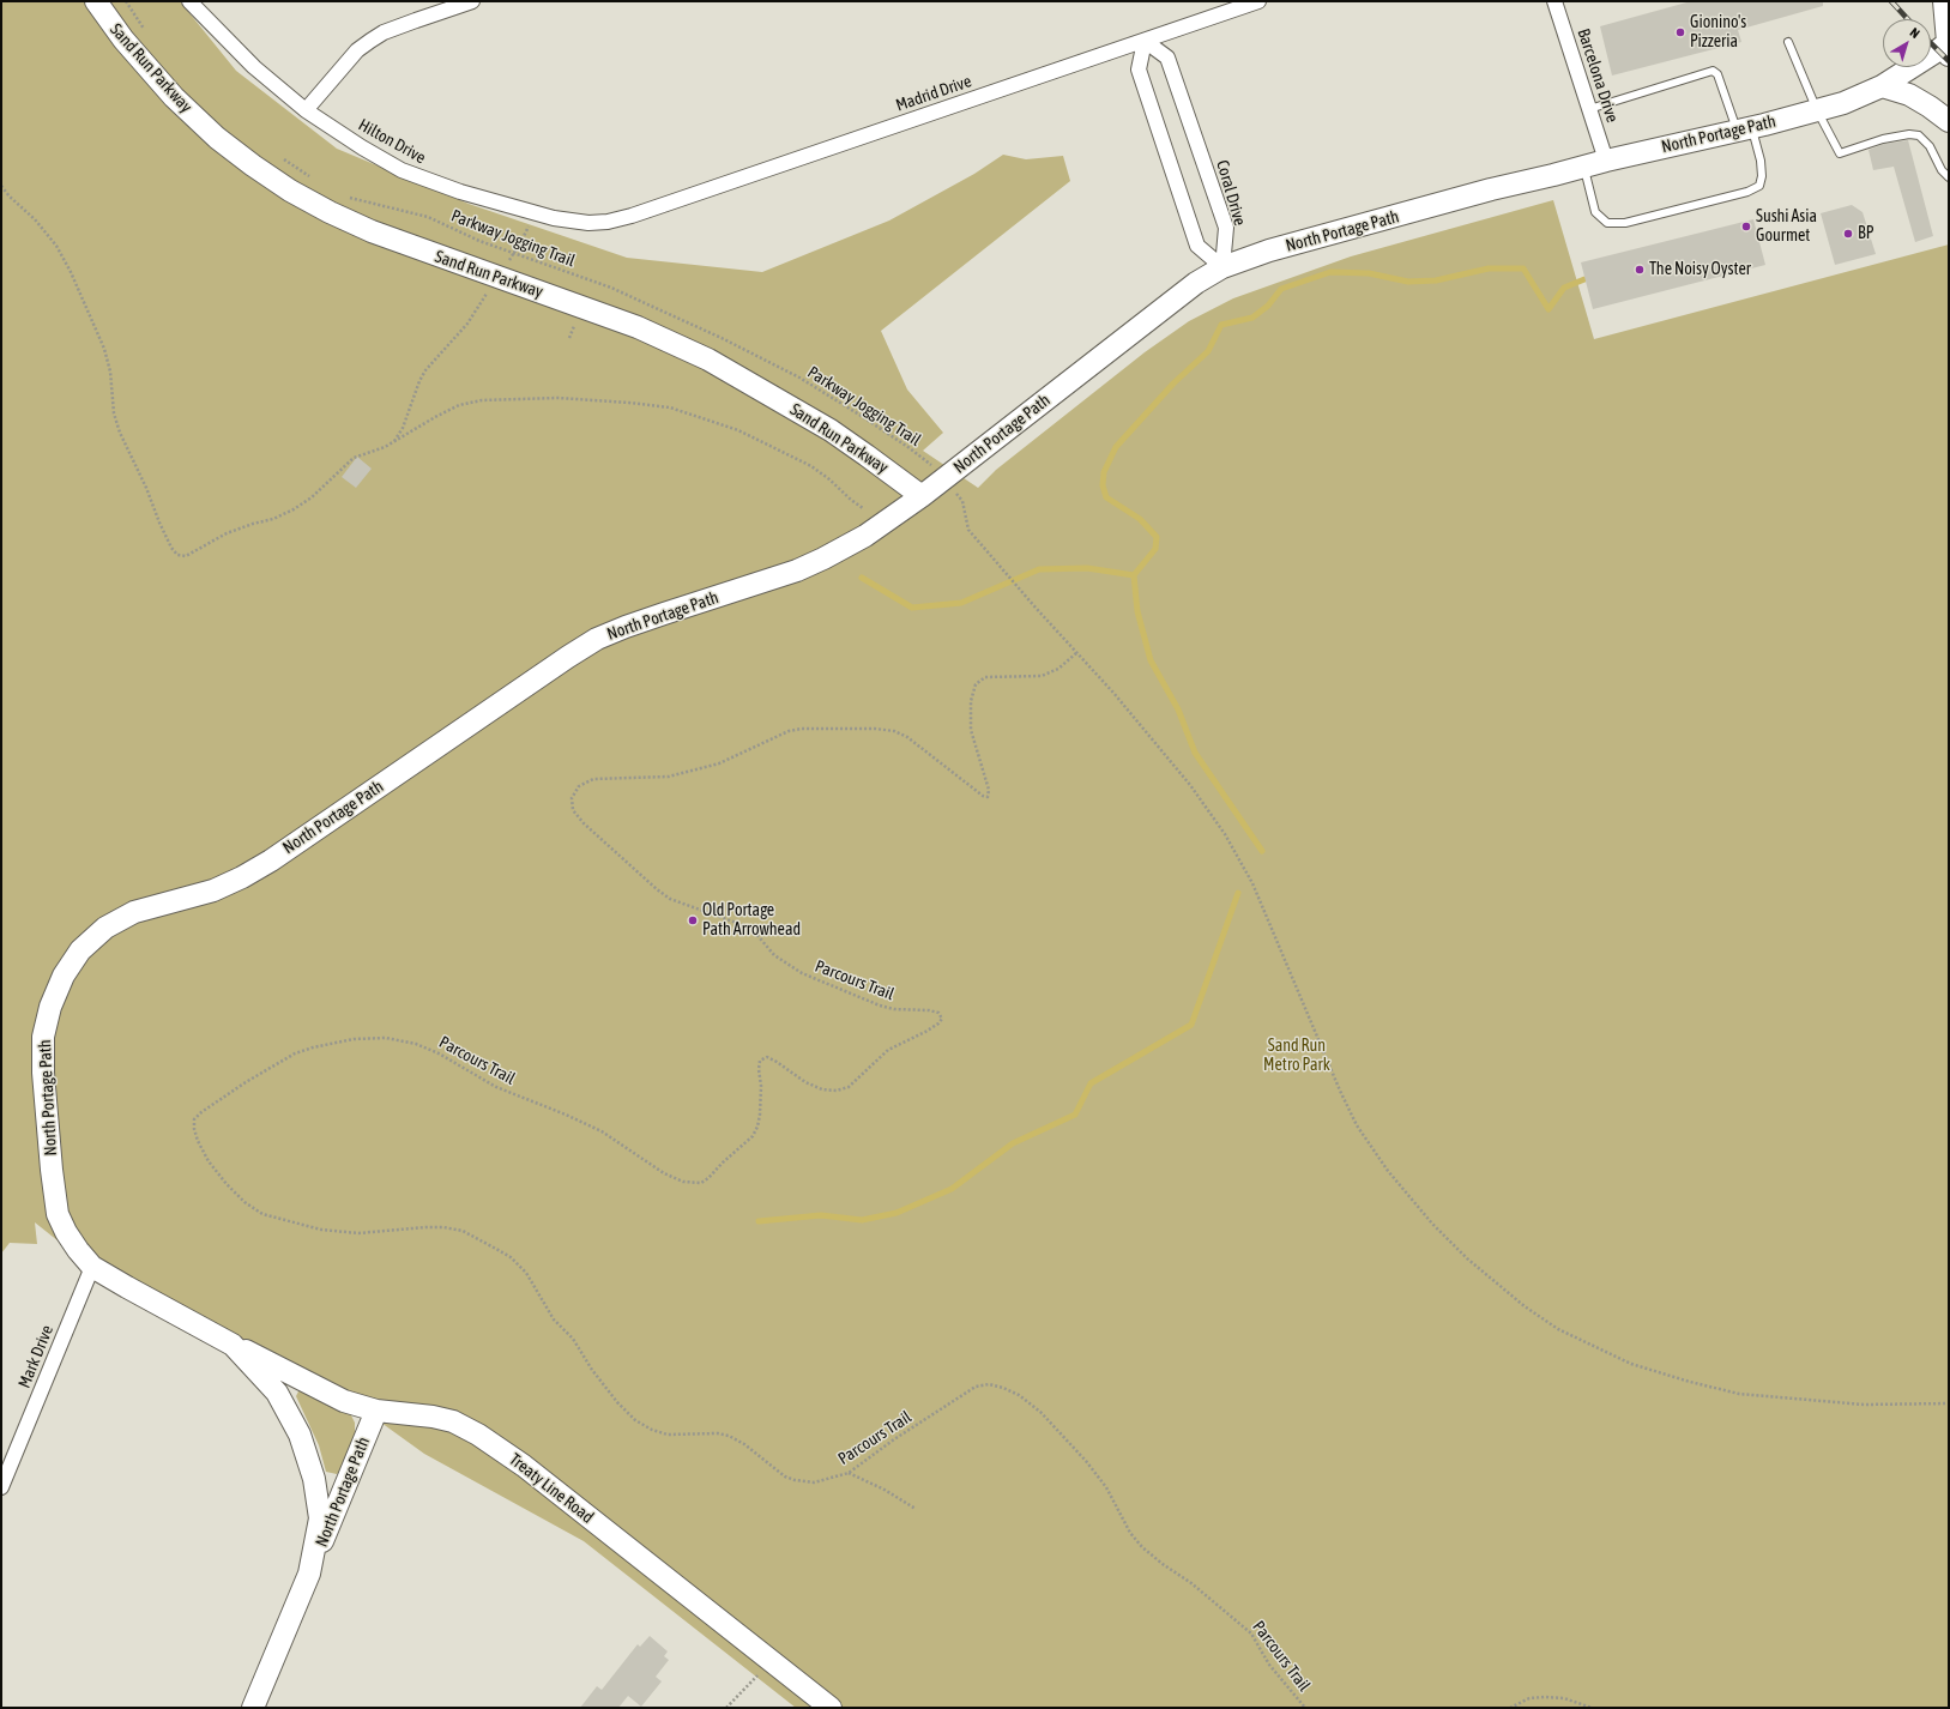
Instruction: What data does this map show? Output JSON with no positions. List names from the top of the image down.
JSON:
{
  "streets": {
    "main road": ["Sand Run Parkway", "North Portage Path", "Treaty Line Road"],
    "street": [
      "Barcelona Drive",
      "Madrid Drive",
      "Hilton Drive",
      "Coral Drive",
      "Mark Drive"
    ],
    "path": ["Parkway Jogging Trail", "Parcours Trail"]
  },
  "crossings": [
    ["Sand Run Parkway", "North Portage Path"],
    ["Barcelona Drive", "North Portage Path"],
    ["Madrid Drive", "Hilton Drive"],
    ["Madrid Drive", "Coral Drive"],
    ["North Portage Path", "Coral Drive"],
    ["North Portage Path", "Mark Drive"],
    ["North Portage Path", "Treaty Line Road"]
  ],
  "parks": ["Sand Run Metro Park"],
  "places": [
    "Gionino's Pizzeria",
    "Sushi Asia Gourmet",
    "BP",
    "The Noisy Oyster",
    "Old Portage Path Arrowhead"
  ],
  "north": "top right"
}
